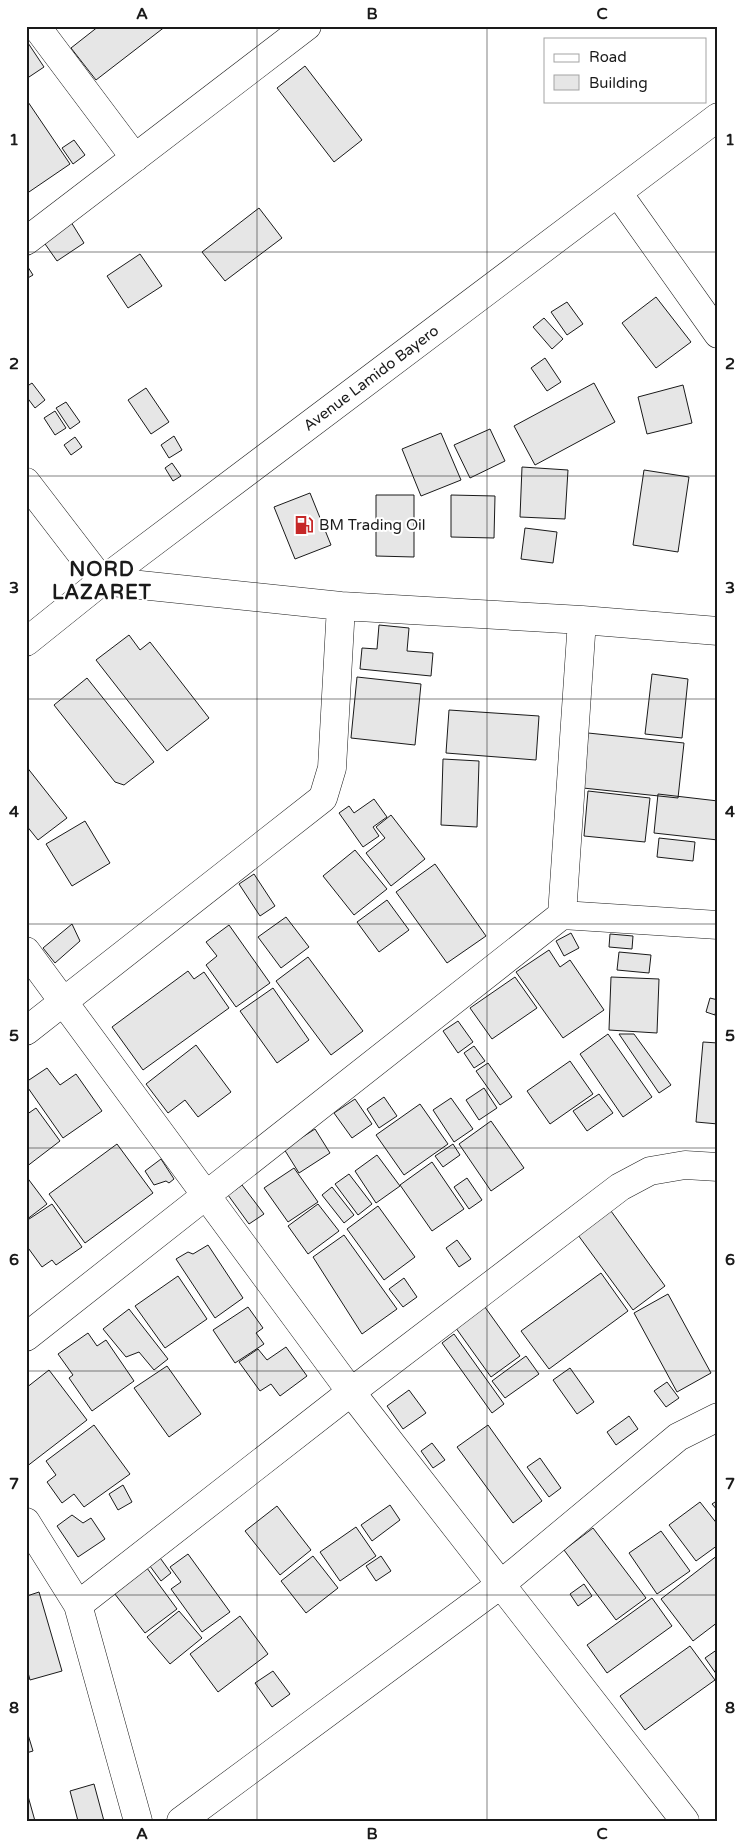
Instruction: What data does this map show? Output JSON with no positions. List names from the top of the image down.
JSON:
{
  "streets": {
    "street": ["Avenue Lamido Bayero"]
  },
  "districts": ["NORD LAZARET"],
  "places": {
    "fuel station": ["BM Trading Oil"]
  },
  "legend": ["Road", "Building"],
  "grid": {
    "columns": ["A", "B", "C"],
    "rows": [
      "1",
      "2",
      "3",
      "4",
      "5",
      "6",
      "7",
      "8"
    ]
  }
}
